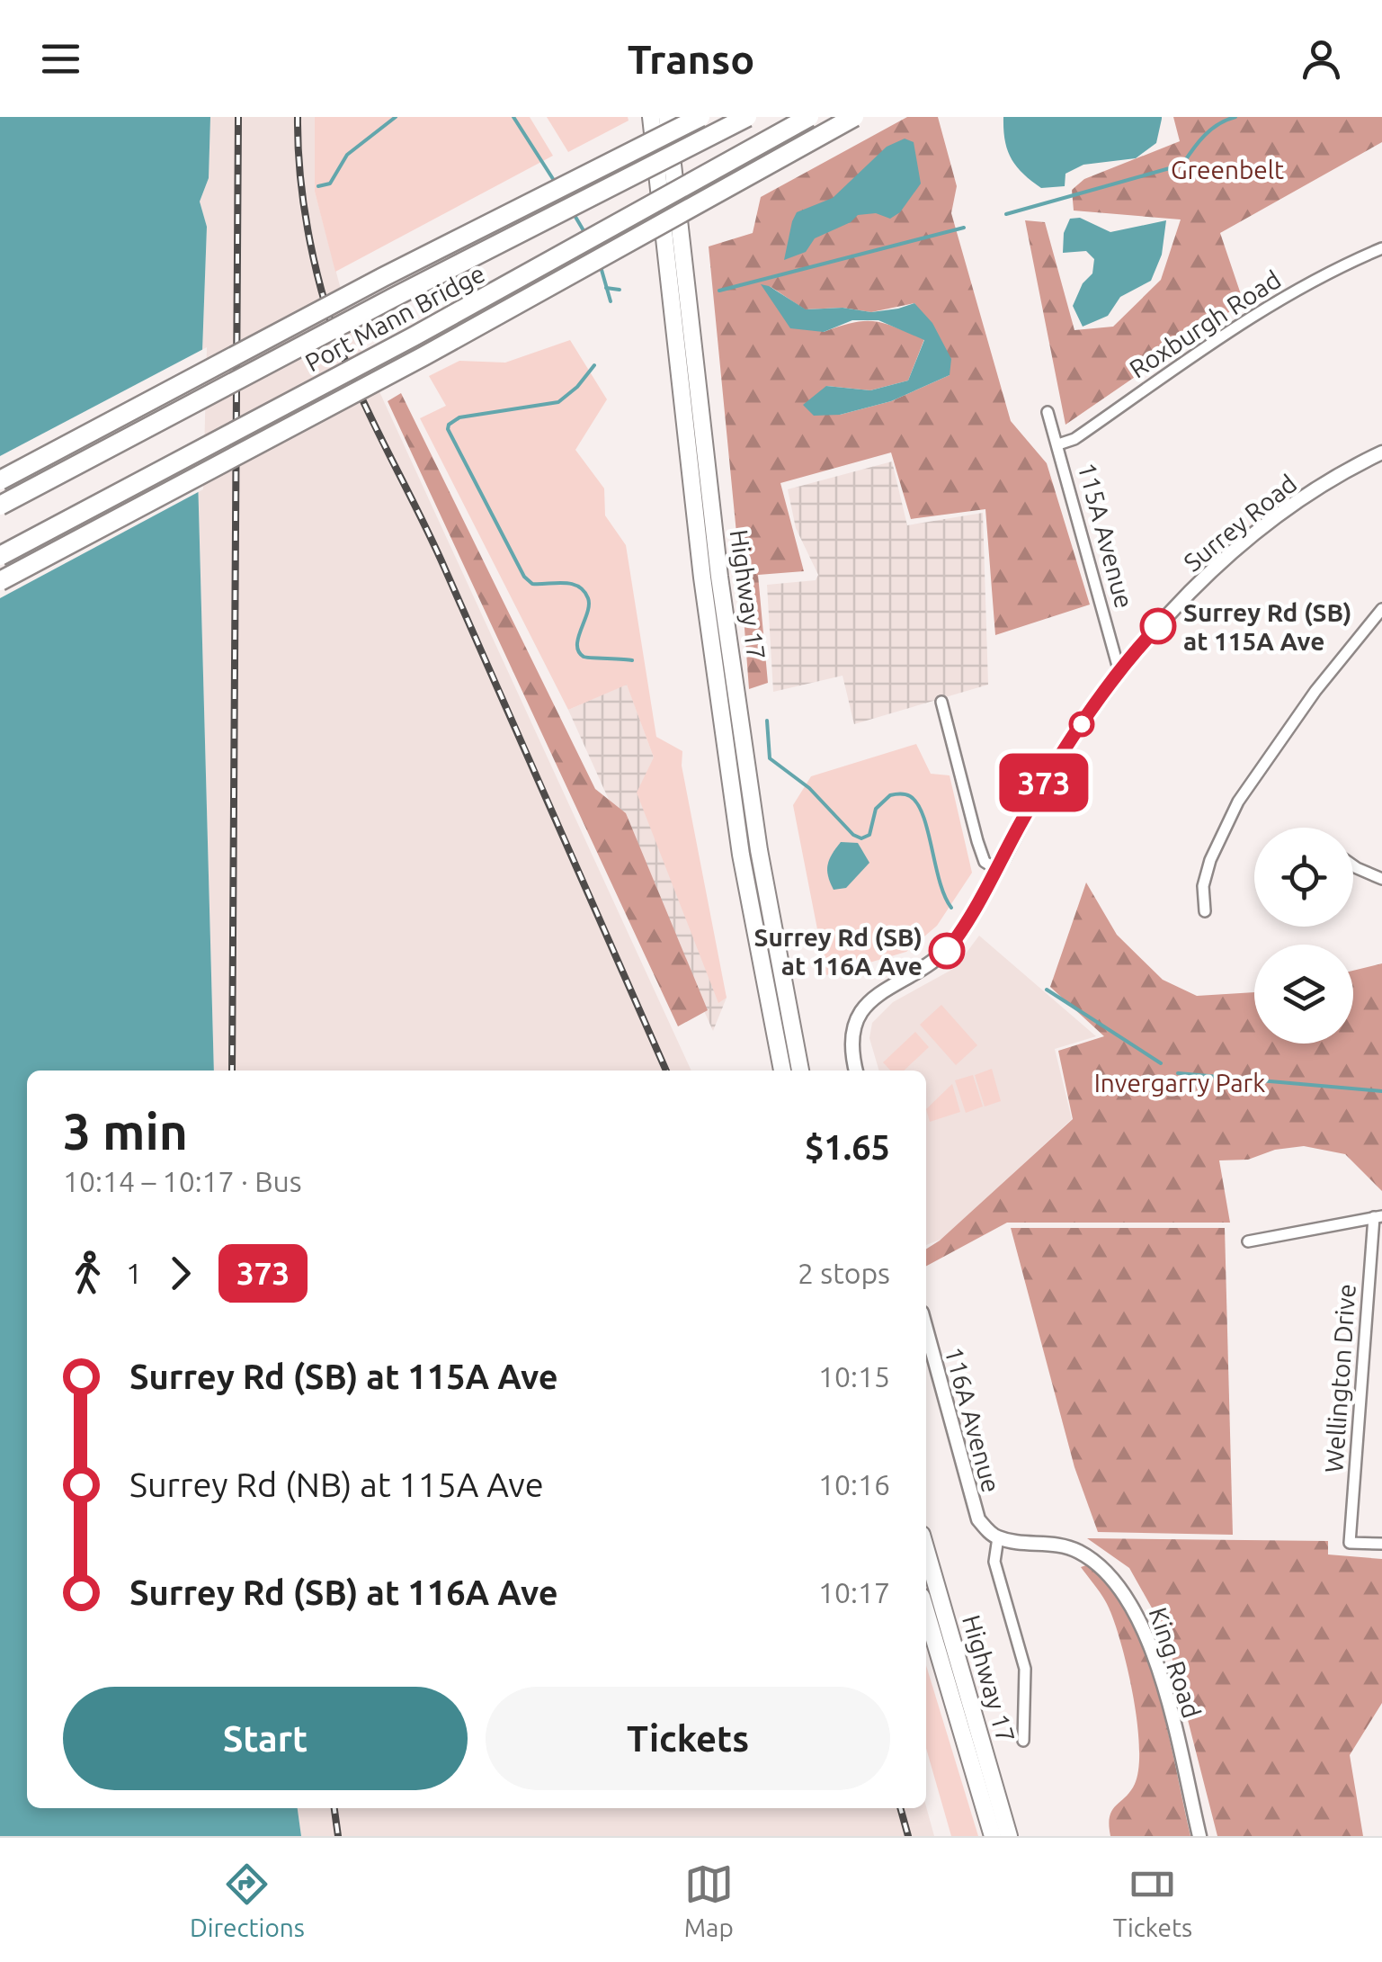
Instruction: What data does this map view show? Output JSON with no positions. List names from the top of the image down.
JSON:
{
  "streets": {
    "highway": ["Port Mann Bridge", "Highway 17"],
    "street": [
      "Roxburgh Road",
      "Surrey Road",
      "115A Avenue",
      "Wellington Drive",
      "116A Avenue",
      "King Road"
    ]
  },
  "crossings": [
    ["Roxburgh Road", "115A Avenue"],
    ["Surrey Road", "115A Avenue"],
    ["116A Avenue", "King Road"]
  ],
  "parks": ["Greenbelt", "Invergarry Park"],
  "places": ["Surrey Rd (SB) at 115A Ave", "Surrey Rd (SB) at 116A Ave"],
  "lines": ["bus line 373"],
  "page": {
    "header": "Transo",
    "on_map": "373",
    "heading": ["3 min", "10:14 – 10:17 · Bus", "$1.65"],
    "legs": ["1", "373", "2 stops"],
    "list": [
      {
        "name": "Surrey Rd (SB) at 115A Ave",
        "value": "10:15"
      },
      {
        "name": "Surrey Rd (NB) at 115A Ave",
        "value": "10:16"
      },
      {
        "name": "Surrey Rd (SB) at 116A Ave",
        "value": "10:17"
      }
    ],
    "buttons": ["Start", "Tickets"],
    "tabs": ["Directions", "Map", "Tickets"]
  }
}
